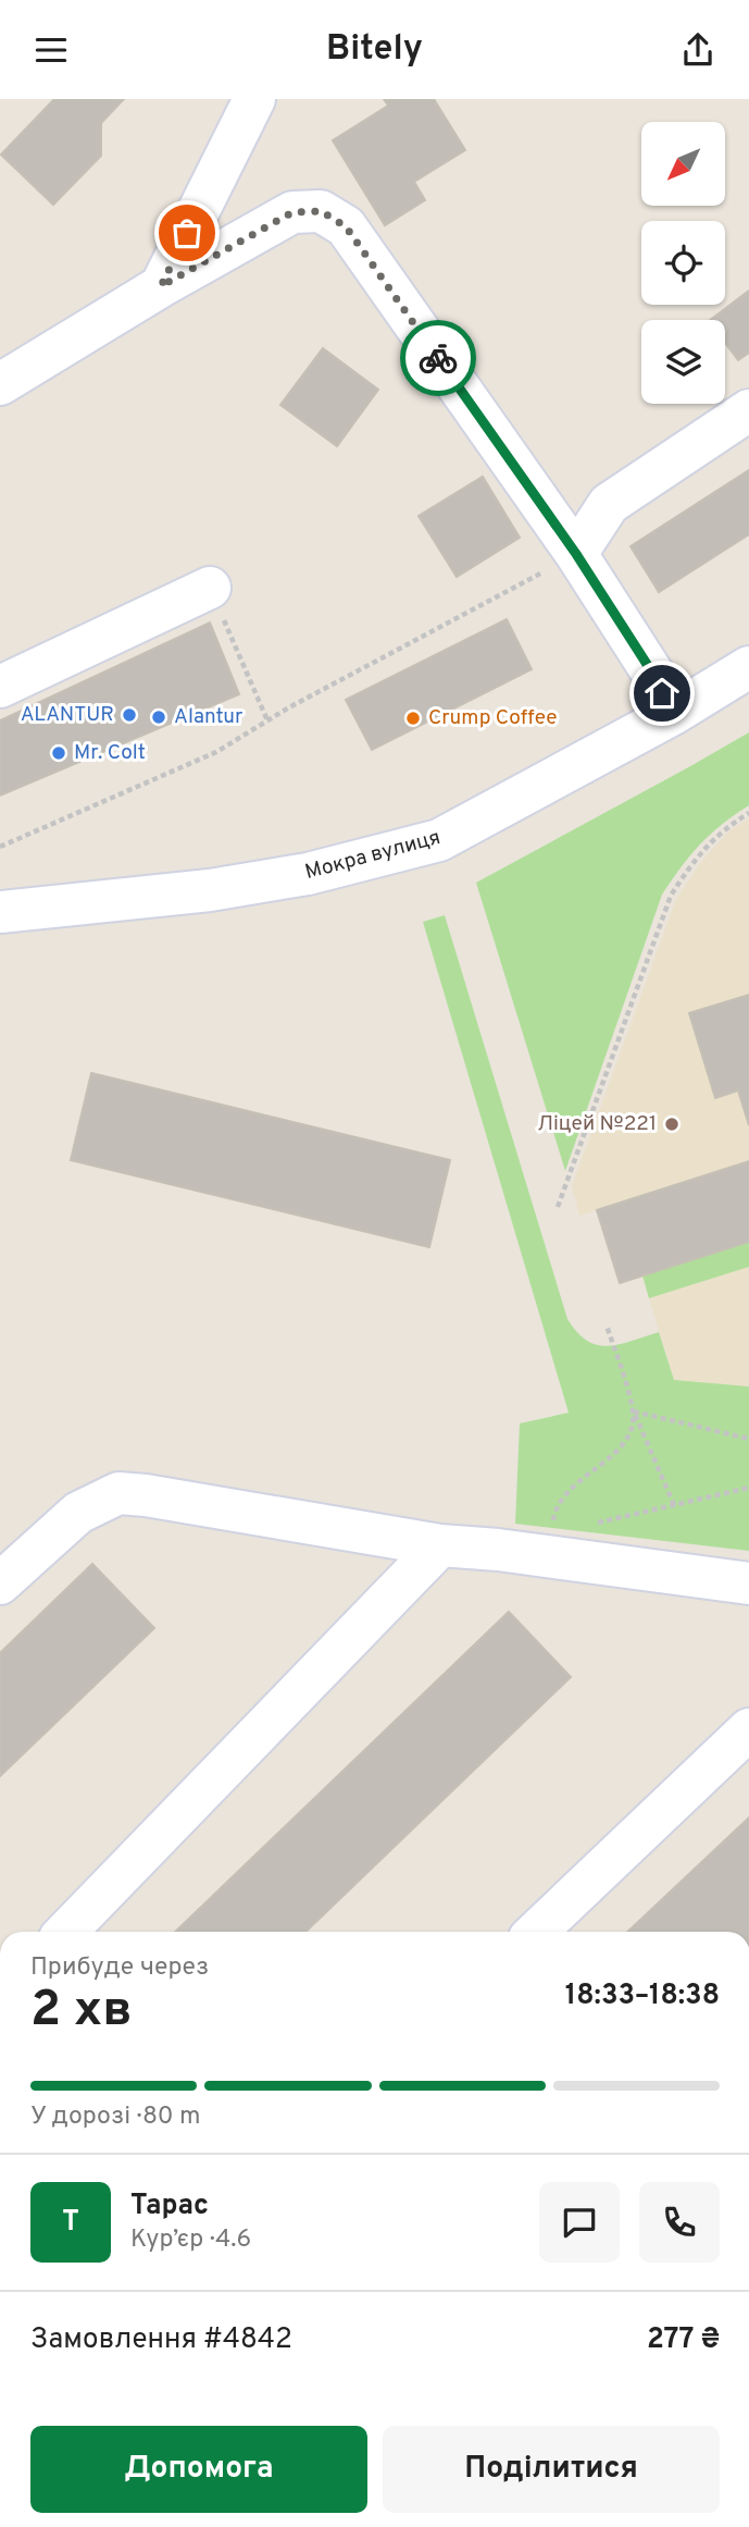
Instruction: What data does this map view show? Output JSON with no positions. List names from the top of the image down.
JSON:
{
  "streets": {
    "street": ["Мокра вулиця"]
  },
  "places": [
    "ALANTUR",
    "Alantur",
    "Crump Coffee",
    "Mr. Colt",
    "Ліцей №221"
  ],
  "north": "bottom left",
  "page": {
    "header": "Bitely",
    "heading": ["2 хв", "Прибуде через", "18:33–18:38"],
    "panel": [
      "Тарас",
      "Кур’єр · 4.6",
      "Замовлення #4842",
      "277 ₴"
    ],
    "bar": "У дорозі · 80 m",
    "round": "Т",
    "buttons": ["Допомога", "Поділитися"]
  }
}
